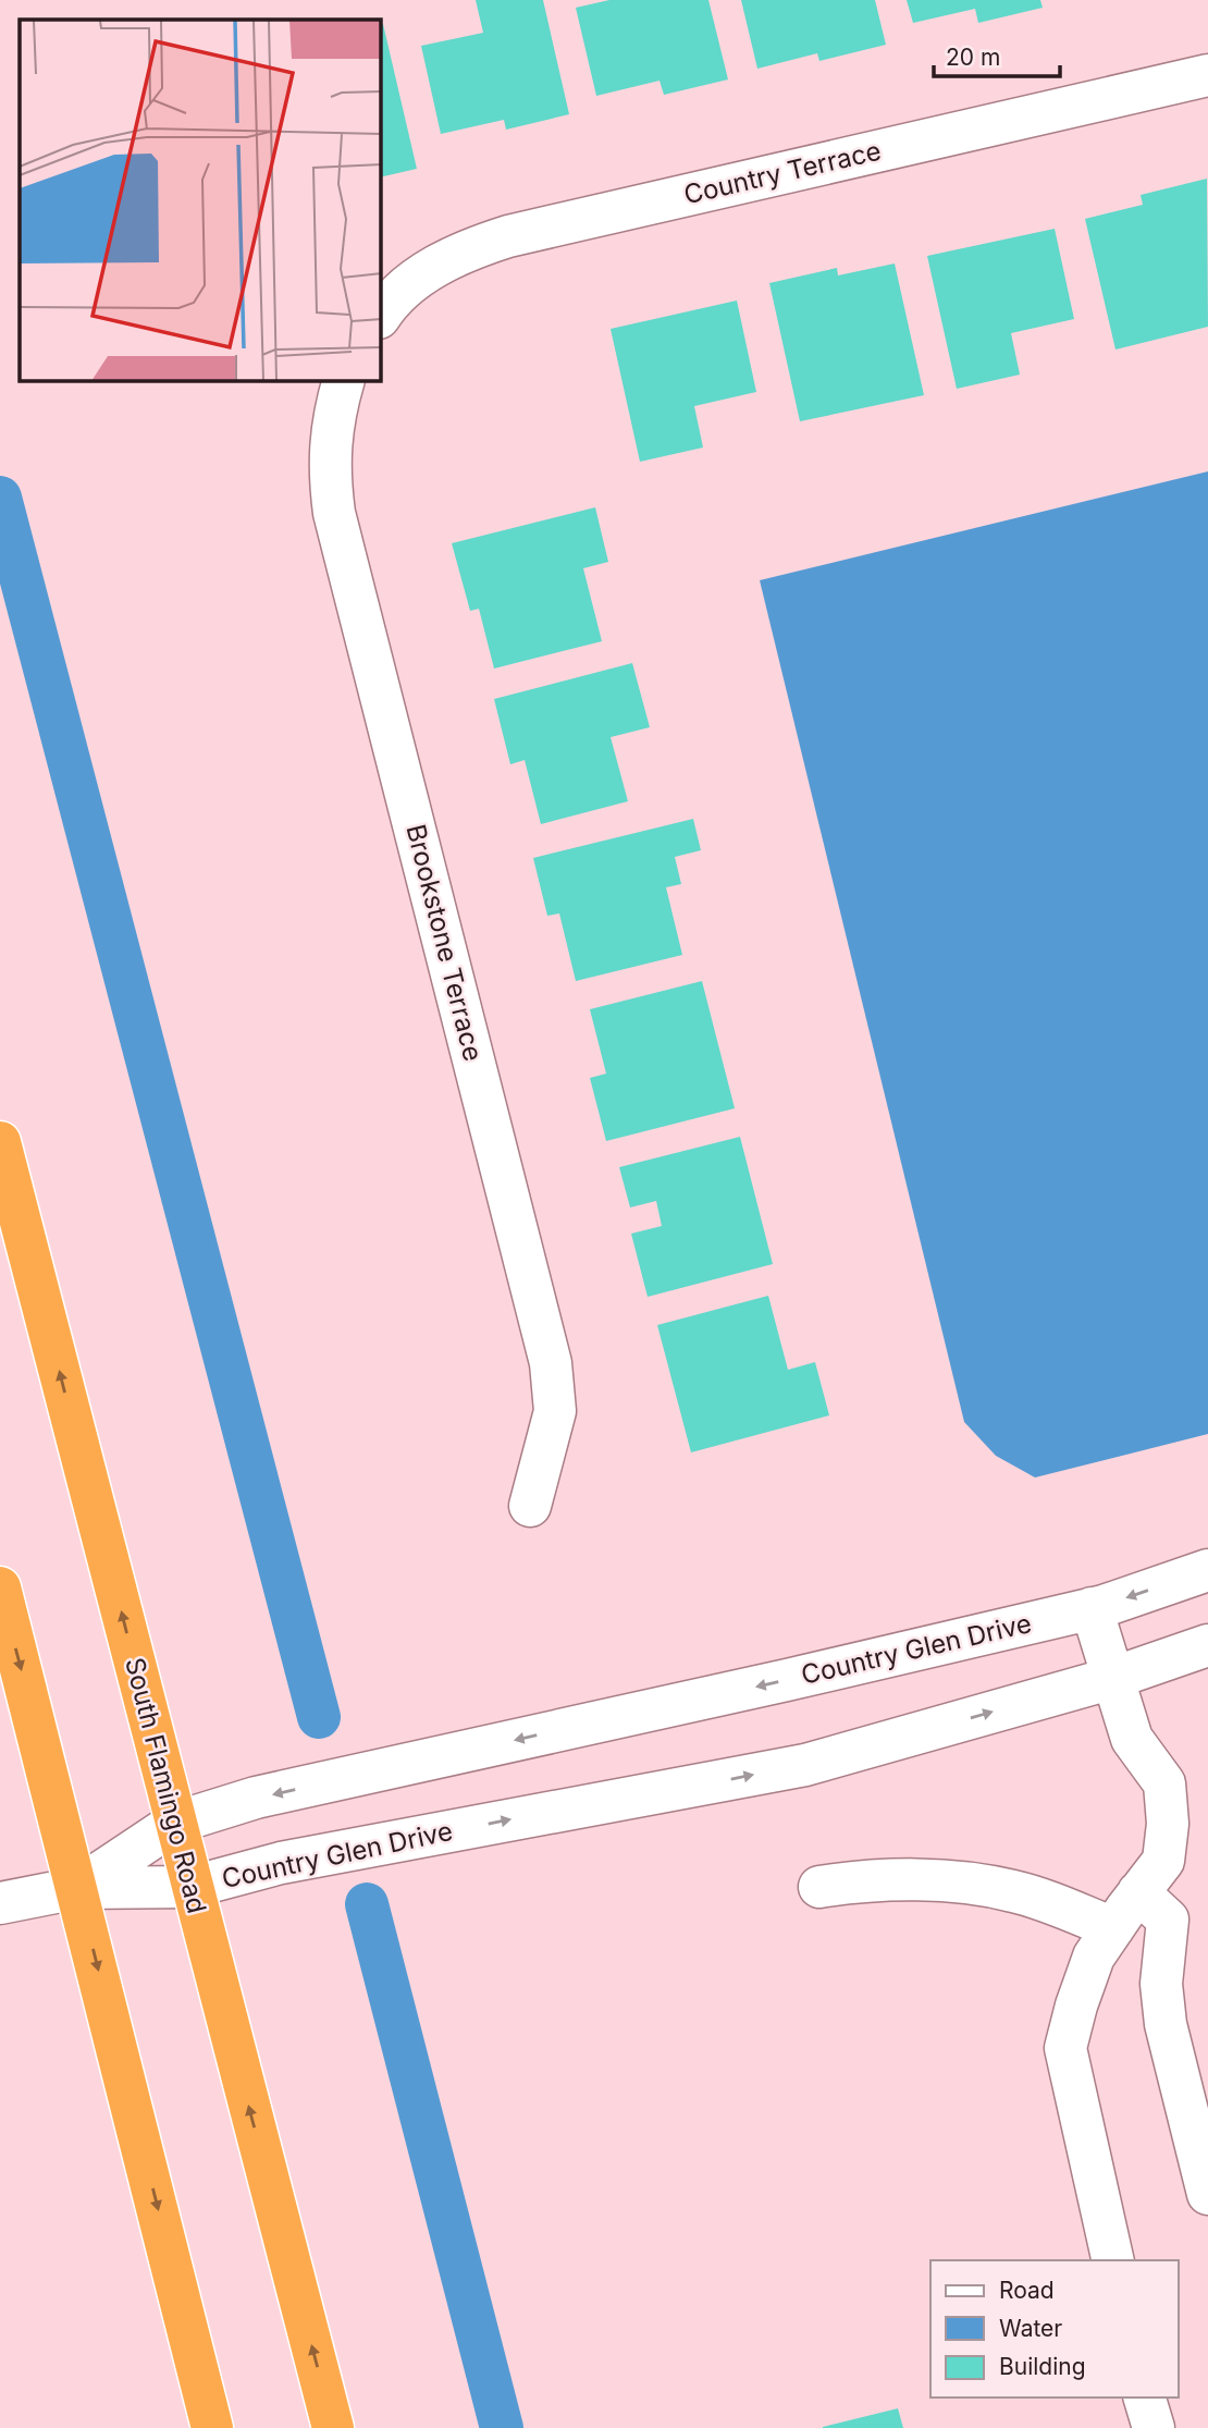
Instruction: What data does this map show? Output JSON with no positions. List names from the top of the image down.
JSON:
{
  "streets": {
    "highway": ["South Flamingo Road"],
    "street": ["Country Terrace", "Brookstone Terrace", "Country Glen Drive"]
  },
  "crossings": [
    ["Country Glen Drive", "South Flamingo Road"]
  ],
  "legend": ["Road", "Water", "Building"],
  "scale_bar": "20 m"
}
